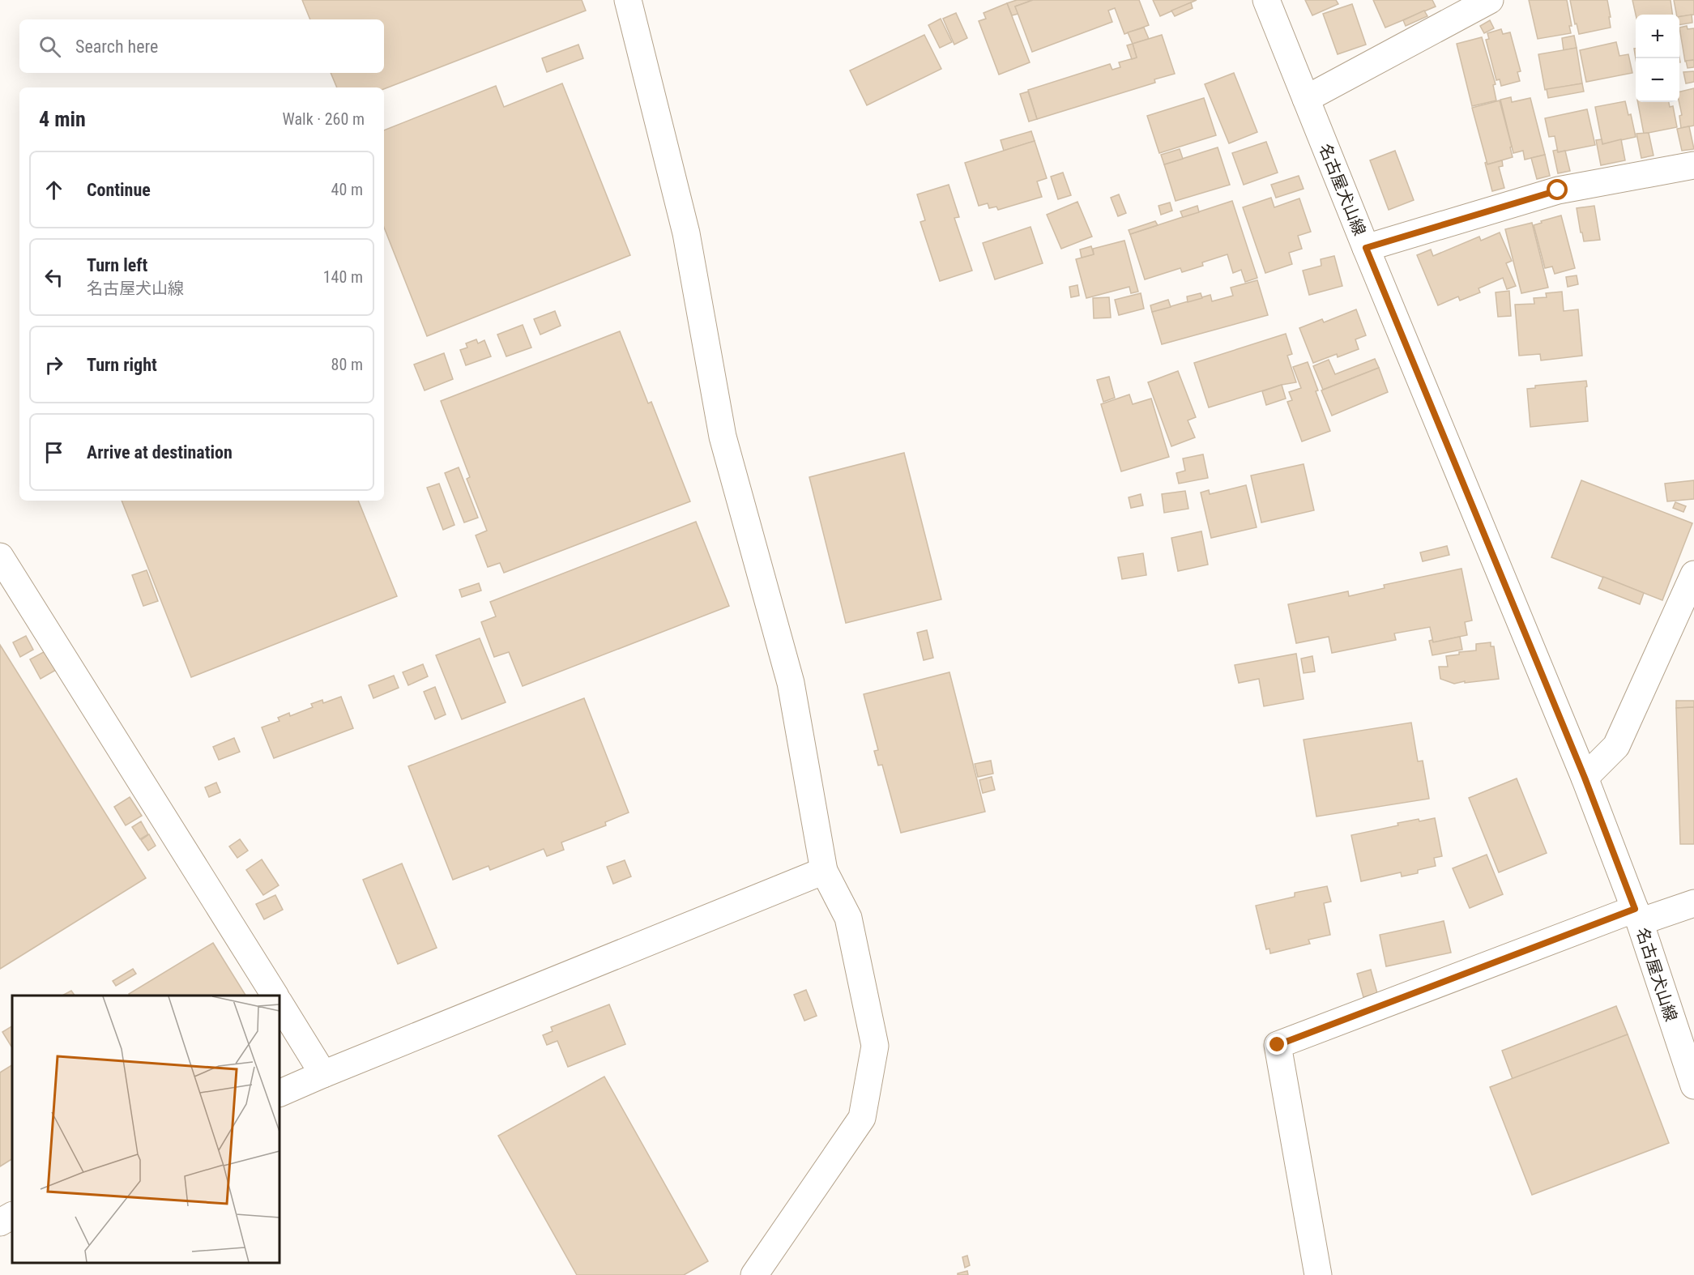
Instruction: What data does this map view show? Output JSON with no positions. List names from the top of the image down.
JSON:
{
  "streets": {
    "street": ["名古屋犬山線"]
  },
  "page": {
    "map_buttons": ["+", "−"],
    "search": "Search here",
    "heading": ["4 min", "Walk · 260 m"],
    "list": [
      ["Continue", "40 m"],
      ["Turn left", "名古屋犬山線", "140 m"],
      ["Turn right", "80 m"],
      "Arrive at destination"
    ]
  }
}
